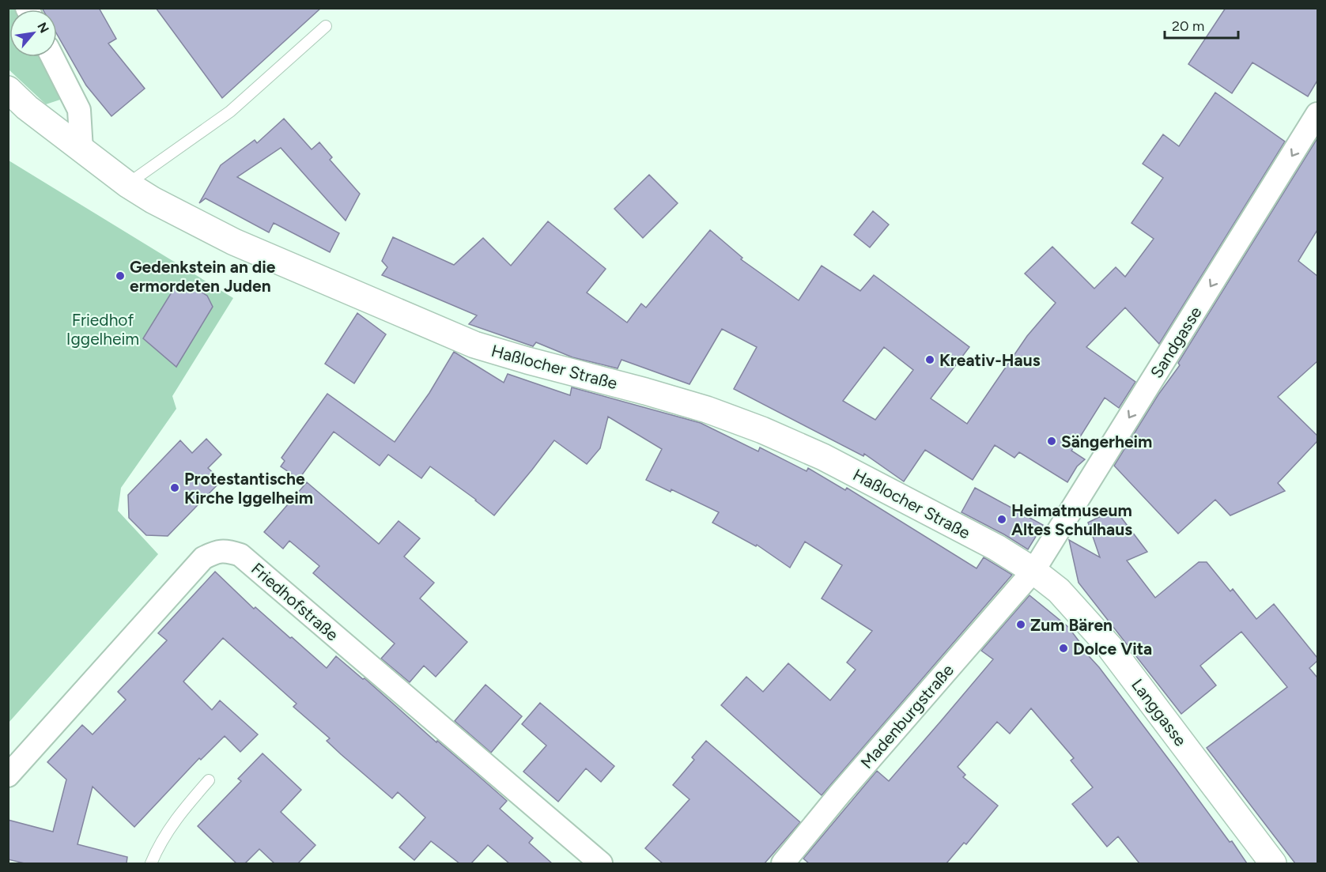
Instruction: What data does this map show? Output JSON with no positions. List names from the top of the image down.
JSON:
{
  "streets": {
    "main road": ["Haßlocher Straße", "Langgasse"],
    "street": ["Sandgasse", "Friedhofstraße", "Madenburgstraße"]
  },
  "crossings": [
    ["Sandgasse", "Haßlocher Straße"],
    ["Sandgasse", "Langgasse"],
    ["Sandgasse", "Madenburgstraße"],
    ["Haßlocher Straße", "Langgasse"],
    ["Haßlocher Straße", "Madenburgstraße"],
    ["Langgasse", "Madenburgstraße"]
  ],
  "one_way": ["Sandgasse"],
  "parks": ["Friedhof Iggelheim"],
  "places": [
    "Gedenkstein an die ermordeten Juden",
    "Kreativ-Haus",
    "Sängerheim",
    "Protestantische Kirche Iggelheim",
    "Heimatmuseum Altes Schulhaus",
    "Zum Bären",
    "Dolce Vita"
  ],
  "scale_bar": "20 m",
  "north": "top right"
}
